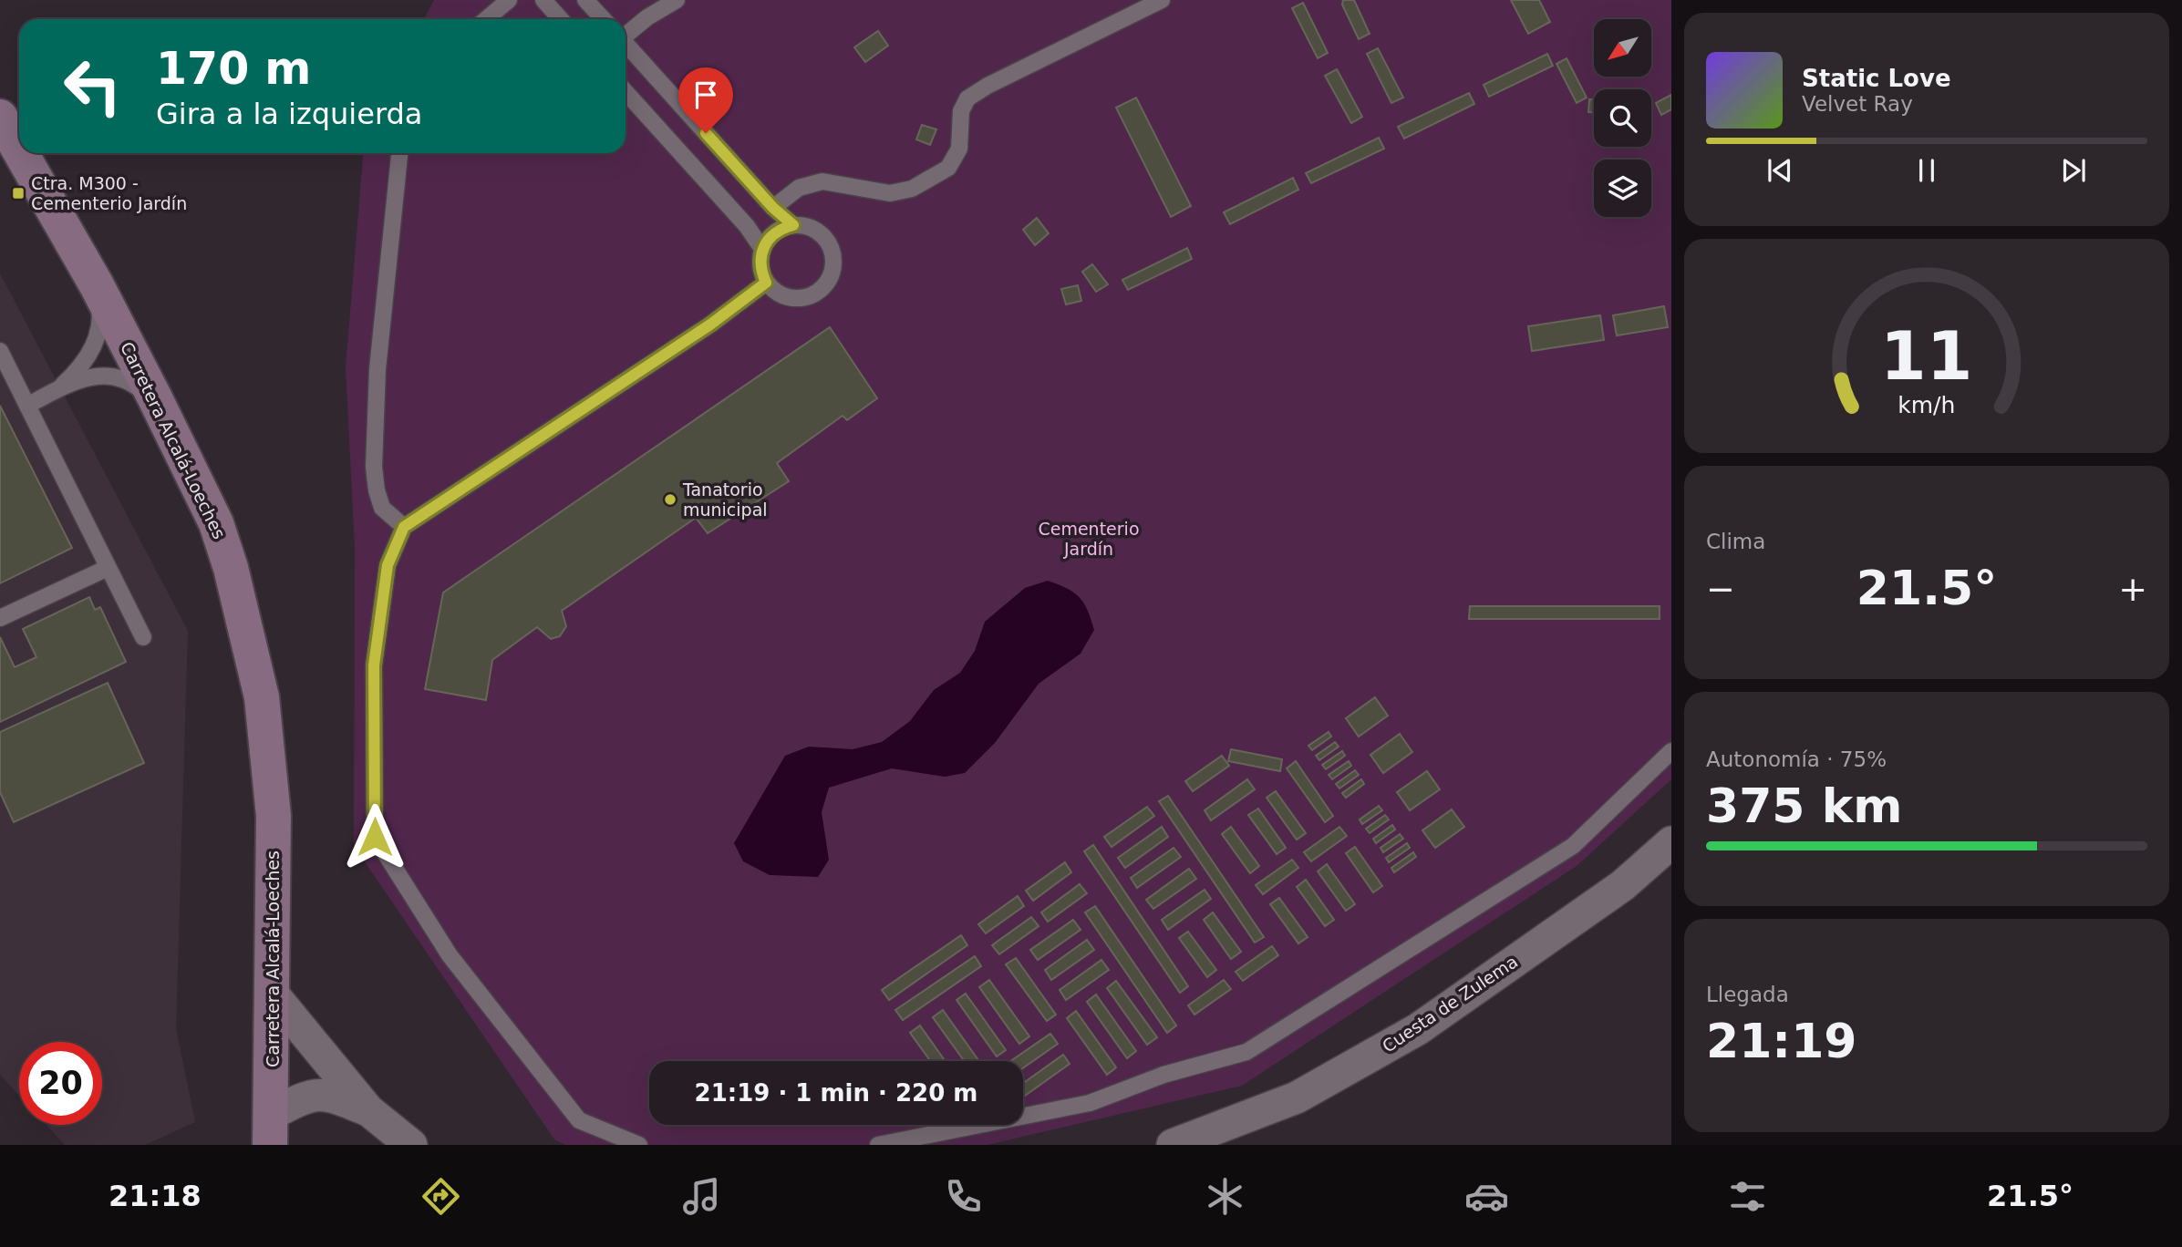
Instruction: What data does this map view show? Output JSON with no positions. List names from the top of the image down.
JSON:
{
  "streets": {
    "main road": ["Carretera Alcalá-Loeches"],
    "street": ["Cuesta de Zulema"]
  },
  "parks": ["Cementerio Jardín"],
  "places": {
    "transit": ["Ctra. M300 - Cementerio Jardín"],
    "other": ["Tanatorio municipal"]
  },
  "north": "bottom left",
  "page": {
    "turn": ["170 m", "Gira a la izquierda"],
    "song": ["Static Love", "Velvet Ray"],
    "tile": [
      "Clima",
      ["Autonomía · 75%", "375 km"],
      ["Llegada", "21:19"]
    ],
    "heat": ["−", "21.5°", "+"],
    "limit": "20",
    "trip": "21:19 · 1 min · 220 m",
    "tabs": ["21:18", "21.5°"],
    "gauge": ["11", "km/h"]
  }
}
